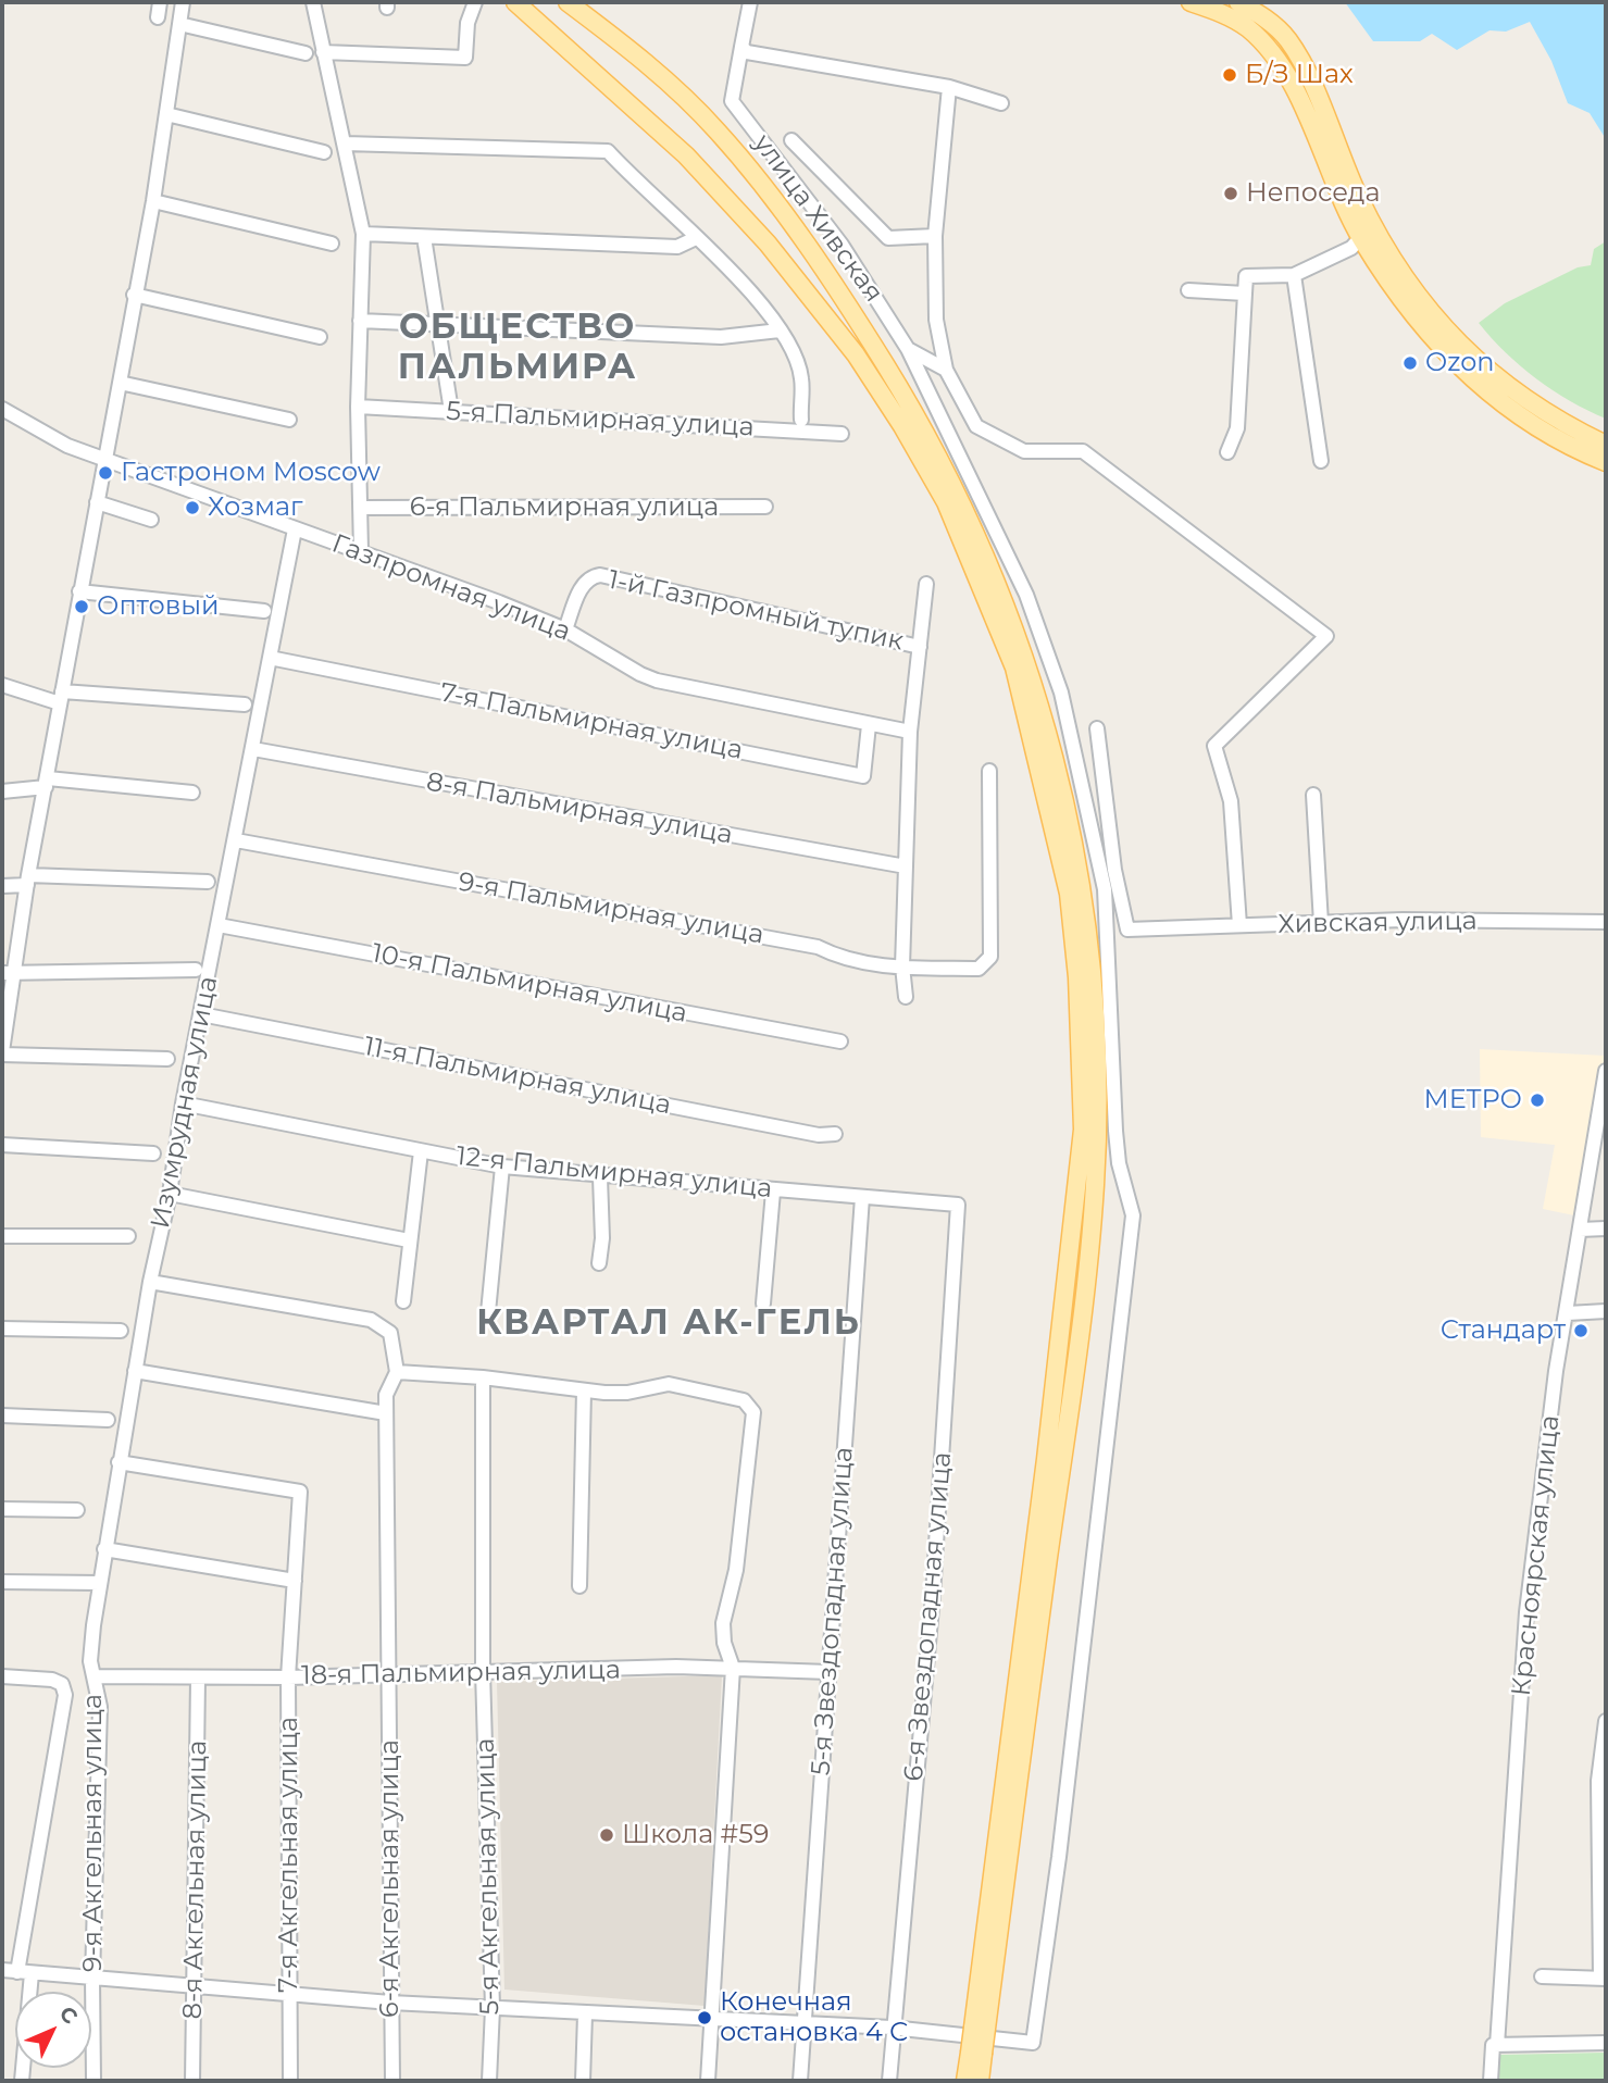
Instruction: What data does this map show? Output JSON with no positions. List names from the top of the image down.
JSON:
{
  "streets": {
    "street": [
      "улица Хивская",
      "5-я Пальмирная улица",
      "6-я Пальмирная улица",
      "Газпромная улица",
      "1-й Газпромный тупик",
      "7-я Пальмирная улица",
      "8-я Пальмирная улица",
      "9-я Пальмирная улица",
      "Хивская улица",
      "10-я Пальмирная улица",
      "11-я Пальмирная улица",
      "Изумрудная улица",
      "12-я Пальмирная улица",
      "Красноярская улица",
      "5-я Звездопадная улица",
      "6-я Звездопадная улица",
      "18-я Пальмирная улица",
      "9-я Акгельная улица",
      "7-я Акгельная улица",
      "5-я Акгельная улица",
      "6-я Акгельная улица",
      "8-я Акгельная улица"
    ]
  },
  "crossings": [
    ["Газпромная улица", "1-й Газпромный тупик"],
    ["Газпромная улица", "7-я Пальмирная улица"],
    ["Газпромная улица", "Изумрудная улица"],
    ["7-я Пальмирная улица", "Изумрудная улица"],
    ["8-я Пальмирная улица", "Изумрудная улица"],
    ["9-я Пальмирная улица", "Изумрудная улица"],
    ["10-я Пальмирная улица", "Изумрудная улица"],
    ["11-я Пальмирная улица", "Изумрудная улица"],
    ["Изумрудная улица", "12-я Пальмирная улица"],
    ["Изумрудная улица", "18-я Пальмирная улица"],
    ["Изумрудная улица", "9-я Акгельная улица"],
    ["Изумрудная улица", "7-я Акгельная улица"],
    ["12-я Пальмирная улица", "5-я Звездопадная улица"],
    ["12-я Пальмирная улица", "6-я Звездопадная улица"],
    ["5-я Звездопадная улица", "18-я Пальмирная улица"],
    ["18-я Пальмирная улица", "9-я Акгельная улица"],
    ["18-я Пальмирная улица", "7-я Акгельная улица"],
    ["18-я Пальмирная улица", "5-я Акгельная улица"],
    ["18-я Пальмирная улица", "6-я Акгельная улица"],
    ["18-я Пальмирная улица", "8-я Акгельная улица"]
  ],
  "districts": ["ОБЩЕСТВО ПАЛЬМИРА", "КВАРТАЛ АК-ГЕЛЬ"],
  "places": [
    "Б/З Шах",
    "Непоседа",
    "Ozon",
    "Гастроном Moscow",
    "Хозмаг",
    "Оптовый",
    "МЕТРО",
    "Стандарт",
    "Школа #59",
    "Конечная остановка 4 С"
  ],
  "north": "top right"
}
